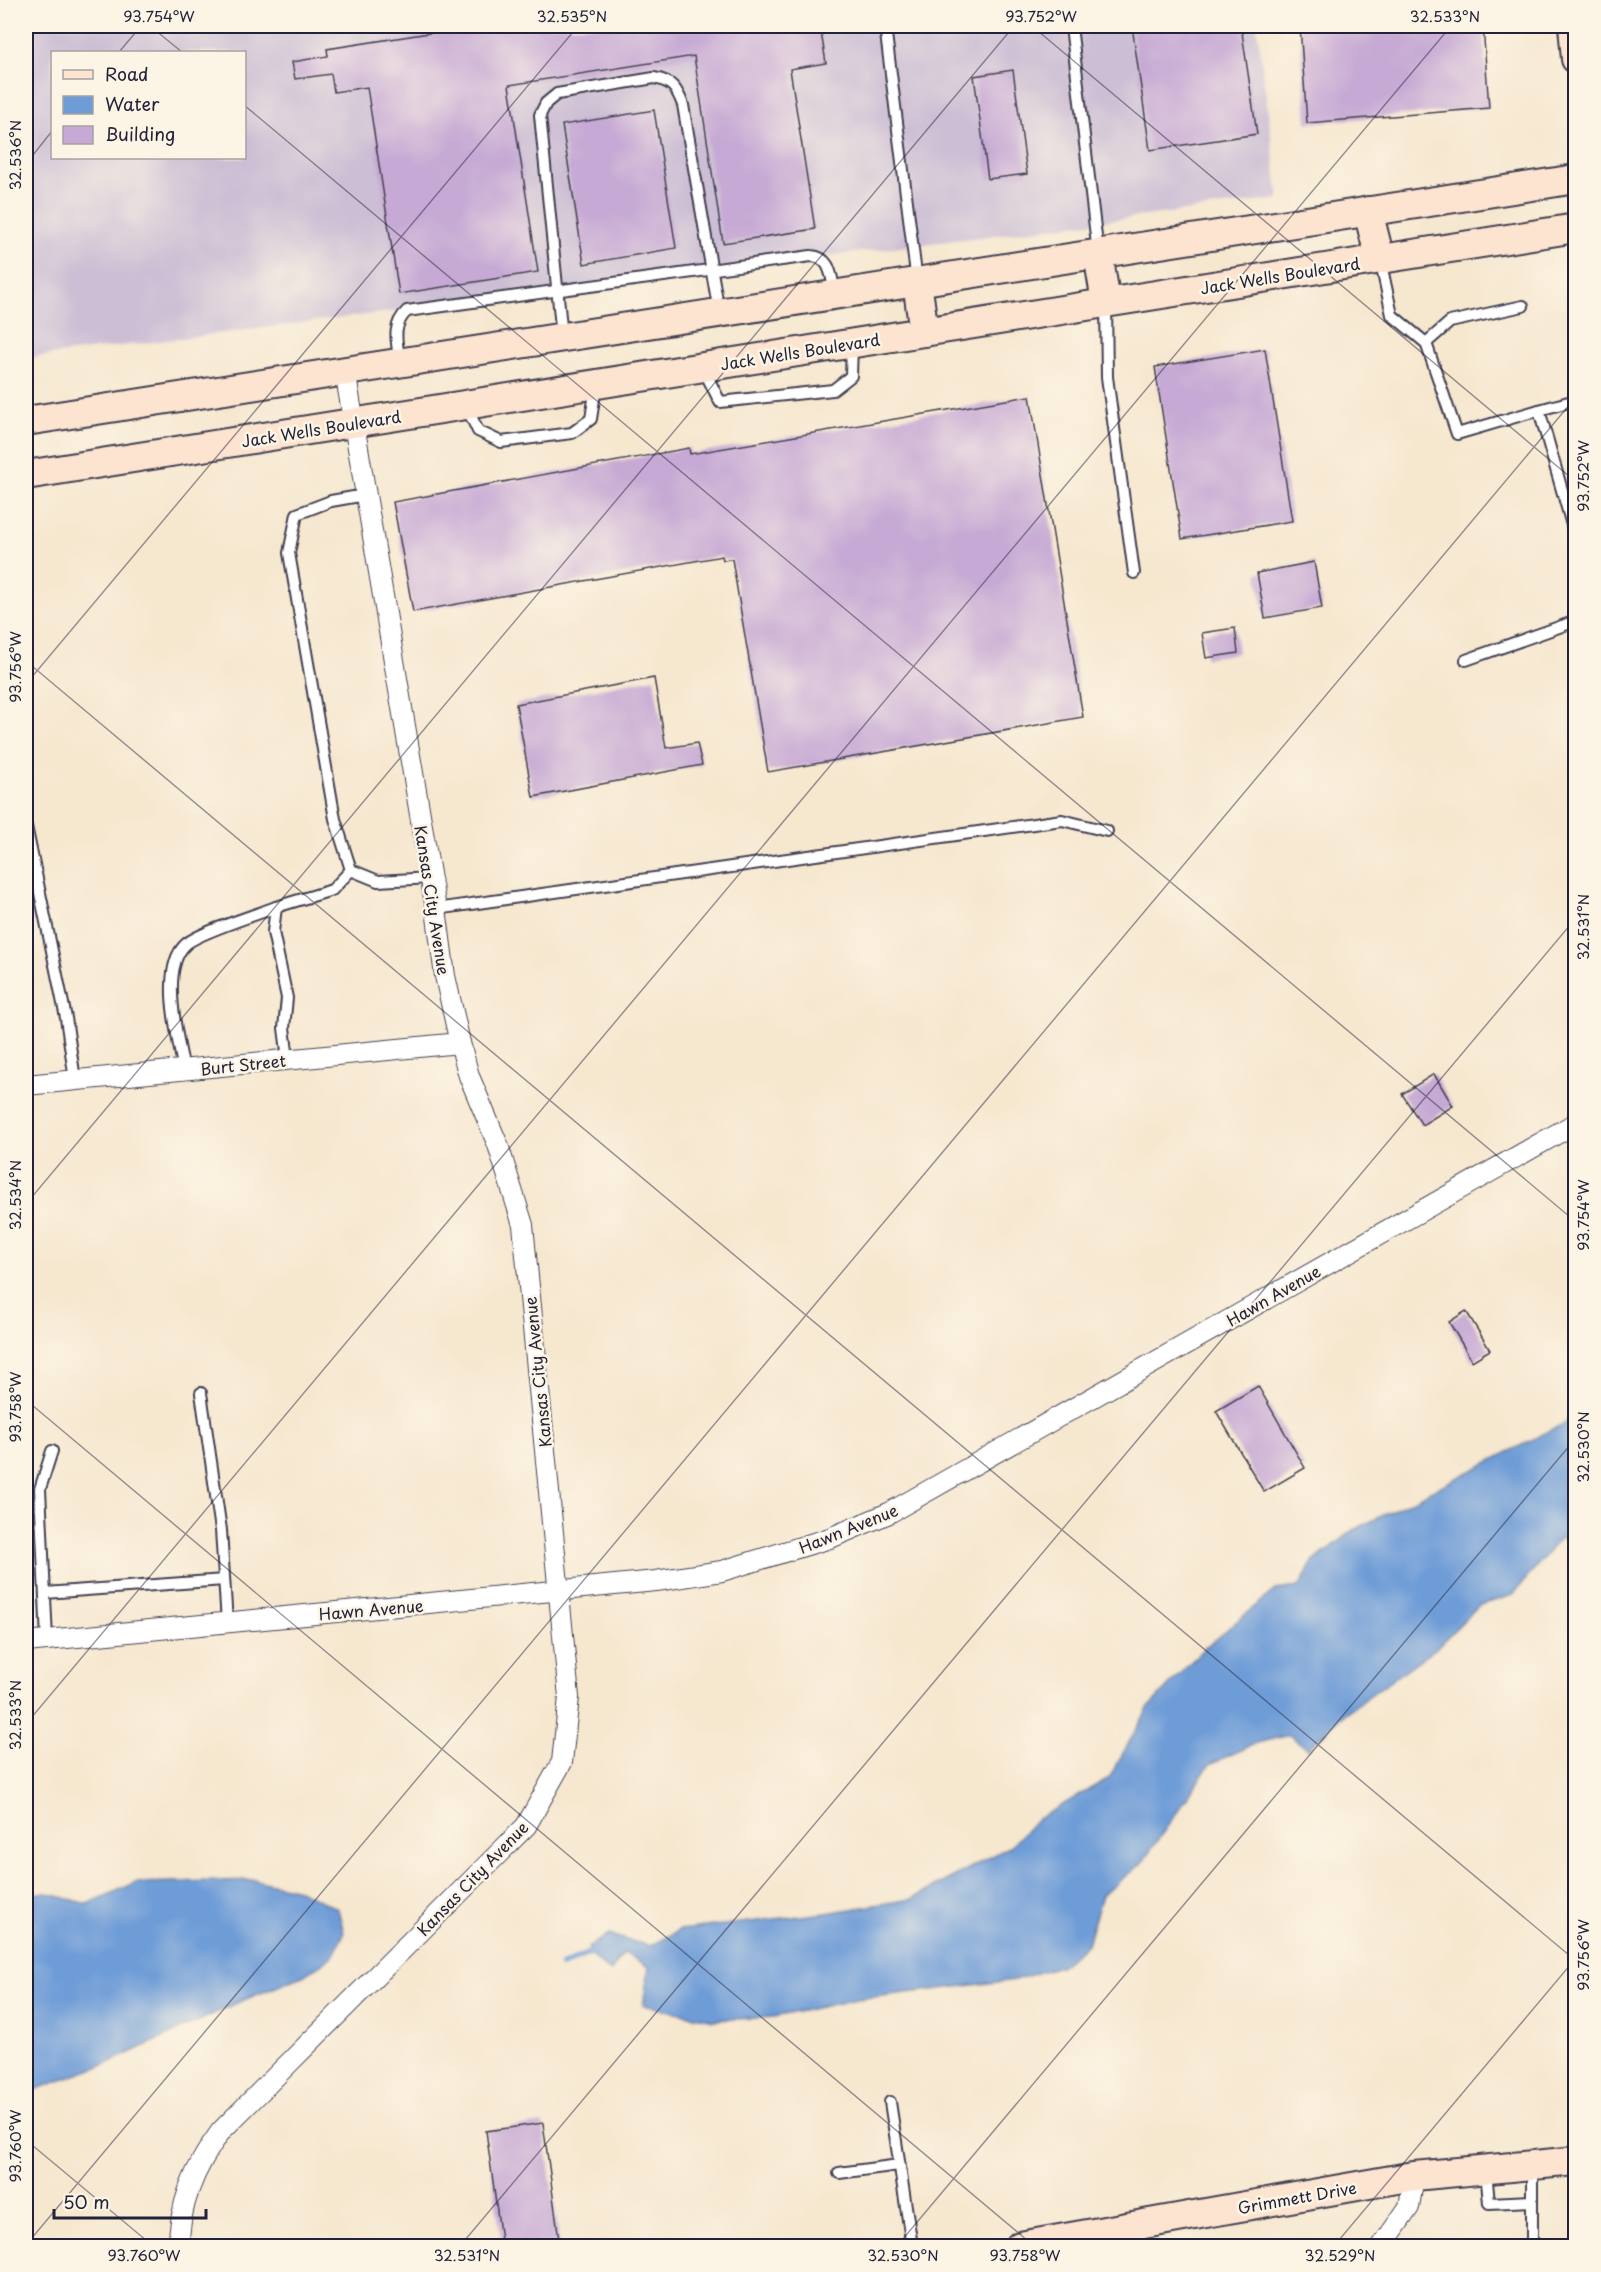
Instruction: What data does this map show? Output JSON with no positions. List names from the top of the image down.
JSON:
{
  "streets": {
    "street": [
      "Jack Wells Boulevard",
      "Kansas City Avenue",
      "Burt Street",
      "Hawn Avenue",
      "Grimmett Drive"
    ]
  },
  "crossings": [
    ["Jack Wells Boulevard", "Kansas City Avenue"],
    ["Kansas City Avenue", "Burt Street"],
    ["Kansas City Avenue", "Hawn Avenue"]
  ],
  "legend": ["Road", "Water", "Building"],
  "scale_bar": "50 m",
  "coordinates": [
    "93.754°W",
    "32.535°N",
    "93.752°W",
    "32.533°N",
    "32.536°N",
    "93.756°W",
    "32.531°N",
    "32.534°N",
    "93.758°W",
    "32.530°N",
    "93.760°W",
    "32.529°N"
  ]
}
